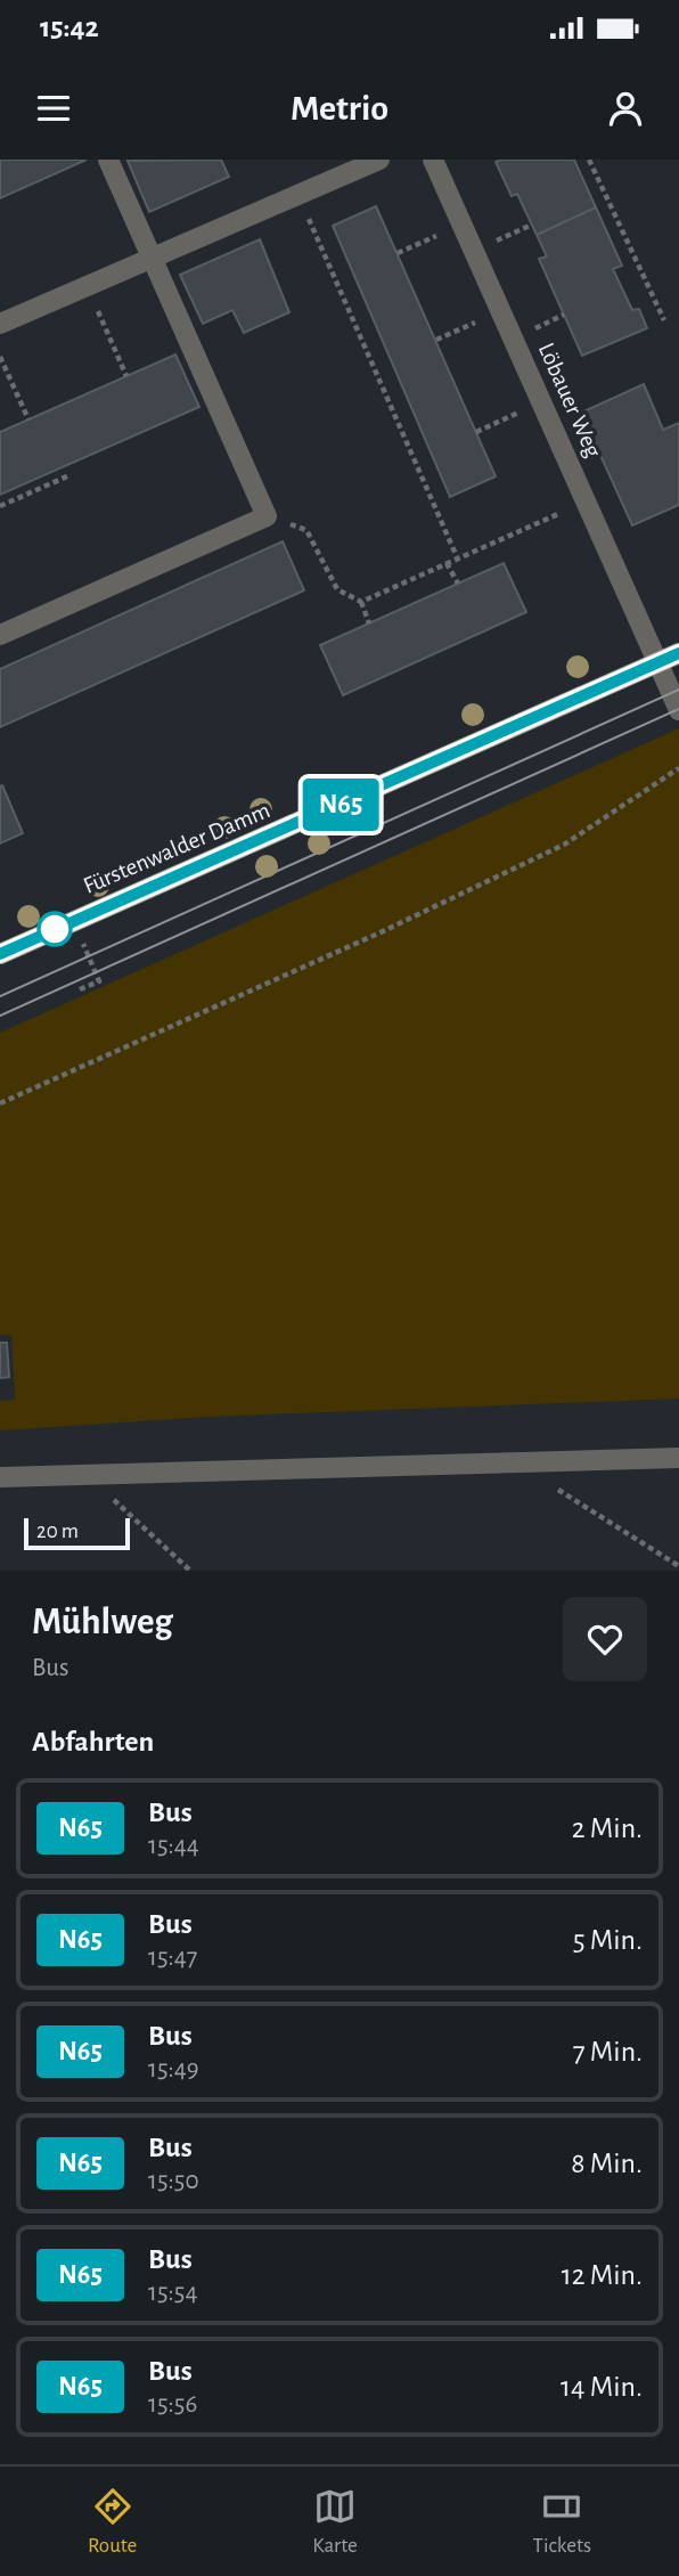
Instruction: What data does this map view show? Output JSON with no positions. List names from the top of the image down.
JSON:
{
  "streets": {
    "main road": ["Fürstenwalder Damm"],
    "street": ["Löbauer Weg"]
  },
  "crossings": [
    ["Löbauer Weg", "Fürstenwalder Damm"]
  ],
  "lines": ["bus line N65"],
  "scale_bar": "20 m",
  "page": {
    "status": "15:42",
    "header": "Metrio",
    "on_map": "N65",
    "scale": "20 m",
    "heading": [
      ["Mühlweg", "Bus"],
      "Abfahrten"
    ],
    "list": [
      {
        "mark": "N65",
        "name": "Bus",
        "note": "15:44",
        "value": "2 Min."
      },
      {
        "mark": "N65",
        "name": "Bus",
        "note": "15:47",
        "value": "5 Min."
      },
      {
        "mark": "N65",
        "name": "Bus",
        "note": "15:49",
        "value": "7 Min."
      },
      {
        "mark": "N65",
        "name": "Bus",
        "note": "15:50",
        "value": "8 Min."
      },
      {
        "mark": "N65",
        "name": "Bus",
        "note": "15:54",
        "value": "12 Min."
      },
      {
        "mark": "N65",
        "name": "Bus",
        "note": "15:56",
        "value": "14 Min."
      }
    ],
    "tabs": ["Route", "Karte", "Tickets"]
  }
}
